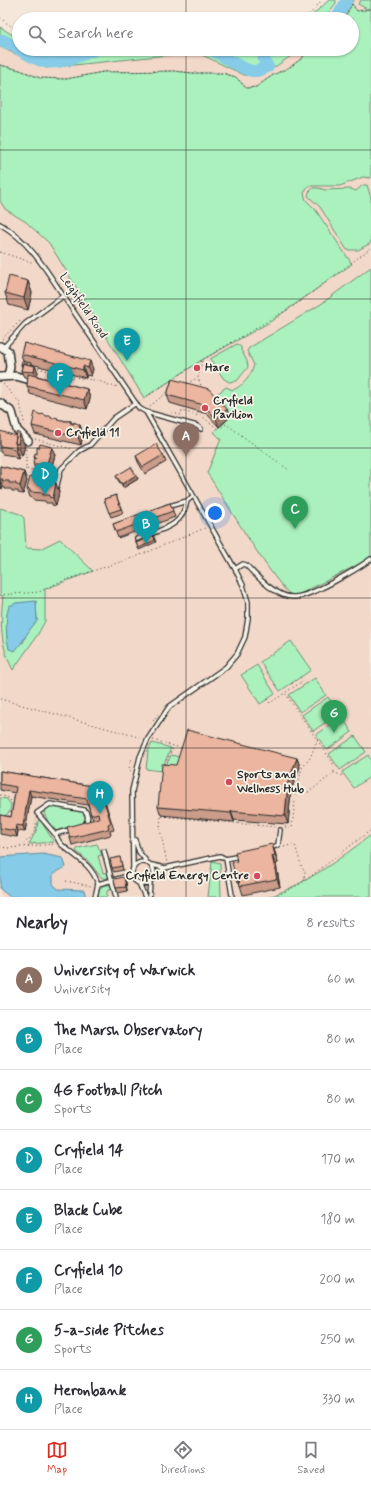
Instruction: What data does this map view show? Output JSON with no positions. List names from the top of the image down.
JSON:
{
  "streets": {
    "lane": ["Leighfield Road"]
  },
  "places": [
    "Hare",
    "Cryfield Pavilion",
    "Cryfield 11",
    "Sports and Wellness Hub",
    "Cryfield Energy Centre"
  ],
  "page": {
    "search": "Search here",
    "pins": [
      "E",
      "F",
      "A",
      "D",
      "C",
      "B",
      "G",
      "H"
    ],
    "heading": ["Nearby", "8 results"],
    "list": [
      {
        "mark": "A",
        "name": "University of Warwick",
        "note": "University",
        "value": "60 m"
      },
      {
        "mark": "B",
        "name": "The Marsh Observatory",
        "note": "Place",
        "value": "80 m"
      },
      {
        "mark": "C",
        "name": "4G Football Pitch",
        "note": "Sports",
        "value": "80 m"
      },
      {
        "mark": "D",
        "name": "Cryfield 14",
        "note": "Place",
        "value": "170 m"
      },
      {
        "mark": "E",
        "name": "Black Cube",
        "note": "Place",
        "value": "180 m"
      },
      {
        "mark": "F",
        "name": "Cryfield 10",
        "note": "Place",
        "value": "200 m"
      },
      {
        "mark": "G",
        "name": "5-a-side Pitches",
        "note": "Sports",
        "value": "250 m"
      },
      {
        "mark": "H",
        "name": "Heronbank",
        "note": "Place",
        "value": "330 m"
      }
    ],
    "nav": ["Map", "Directions", "Saved"]
  }
}
